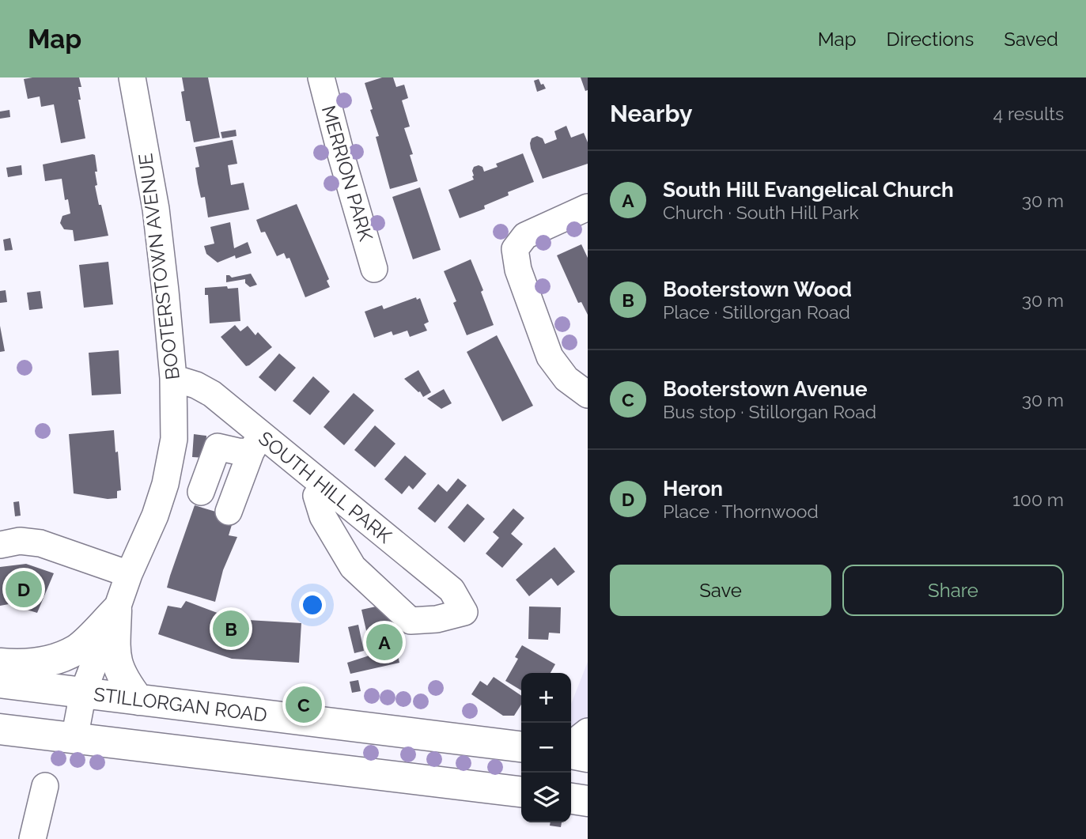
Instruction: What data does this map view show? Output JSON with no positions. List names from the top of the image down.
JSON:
{
  "streets": {
    "main road": ["STILLORGAN ROAD"],
    "street": ["MERRION PARK", "BOOTERSTOWN AVENUE", "SOUTH HILL PARK"]
  },
  "crossings": [
    ["BOOTERSTOWN AVENUE", "SOUTH HILL PARK"],
    ["BOOTERSTOWN AVENUE", "STILLORGAN ROAD"]
  ],
  "page": {
    "header": "Map",
    "nav": ["Map", "Directions", "Saved"],
    "heading": ["Nearby", "4 results"],
    "list": [
      {
        "mark": "A",
        "name": "South Hill Evangelical Church",
        "note": "Church · South Hill Park",
        "value": "30 m"
      },
      {
        "mark": "B",
        "name": "Booterstown Wood",
        "note": "Place · Stillorgan Road",
        "value": "30 m"
      },
      {
        "mark": "C",
        "name": "Booterstown Avenue",
        "note": "Bus stop · Stillorgan Road",
        "value": "30 m"
      },
      {
        "mark": "D",
        "name": "Heron",
        "note": "Place · Thornwood",
        "value": "100 m"
      }
    ],
    "buttons": ["Save", "Share"],
    "pins": [
      "D",
      "B",
      "A",
      "C"
    ],
    "map_buttons": ["+", "−"]
  }
}
